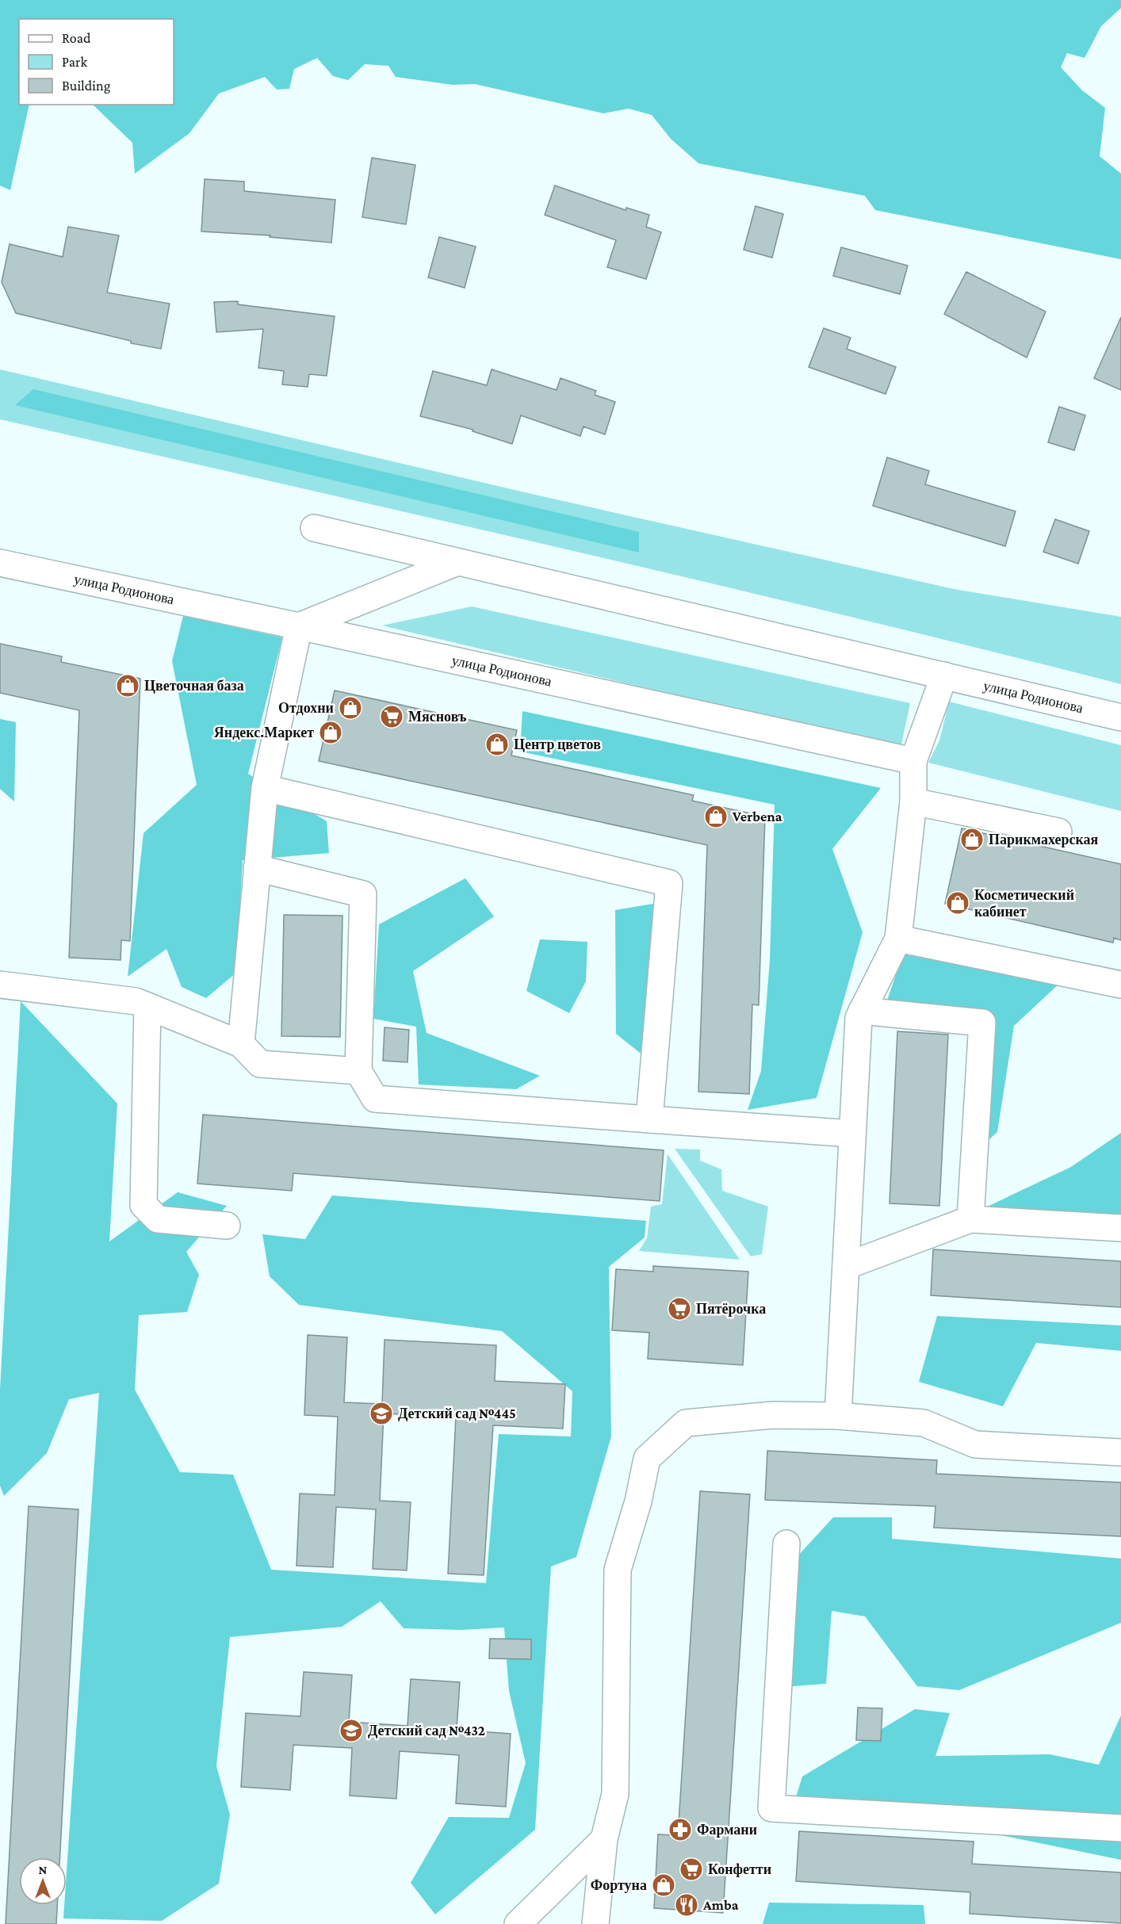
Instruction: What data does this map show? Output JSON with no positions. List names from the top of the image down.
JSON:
{
  "streets": {
    "street": ["улица Родионова"]
  },
  "places": {
    "shop": [
      "Цветочная база",
      "Отдохни",
      "Яндекс.Маркет",
      "Центр цветов",
      "Verbena",
      "Парикмахерская",
      "Косметический кабинет",
      "Фортуна"
    ],
    "supermarket": ["Мясновъ", "Пятёрочка", "Конфетти"],
    "school or university": ["Детский сад №445", "Детский сад №432"],
    "pharmacy": ["Фармани"],
    "restaurant": ["Amba"]
  },
  "legend": ["Road", "Park", "Building"],
  "north": "top"
}
